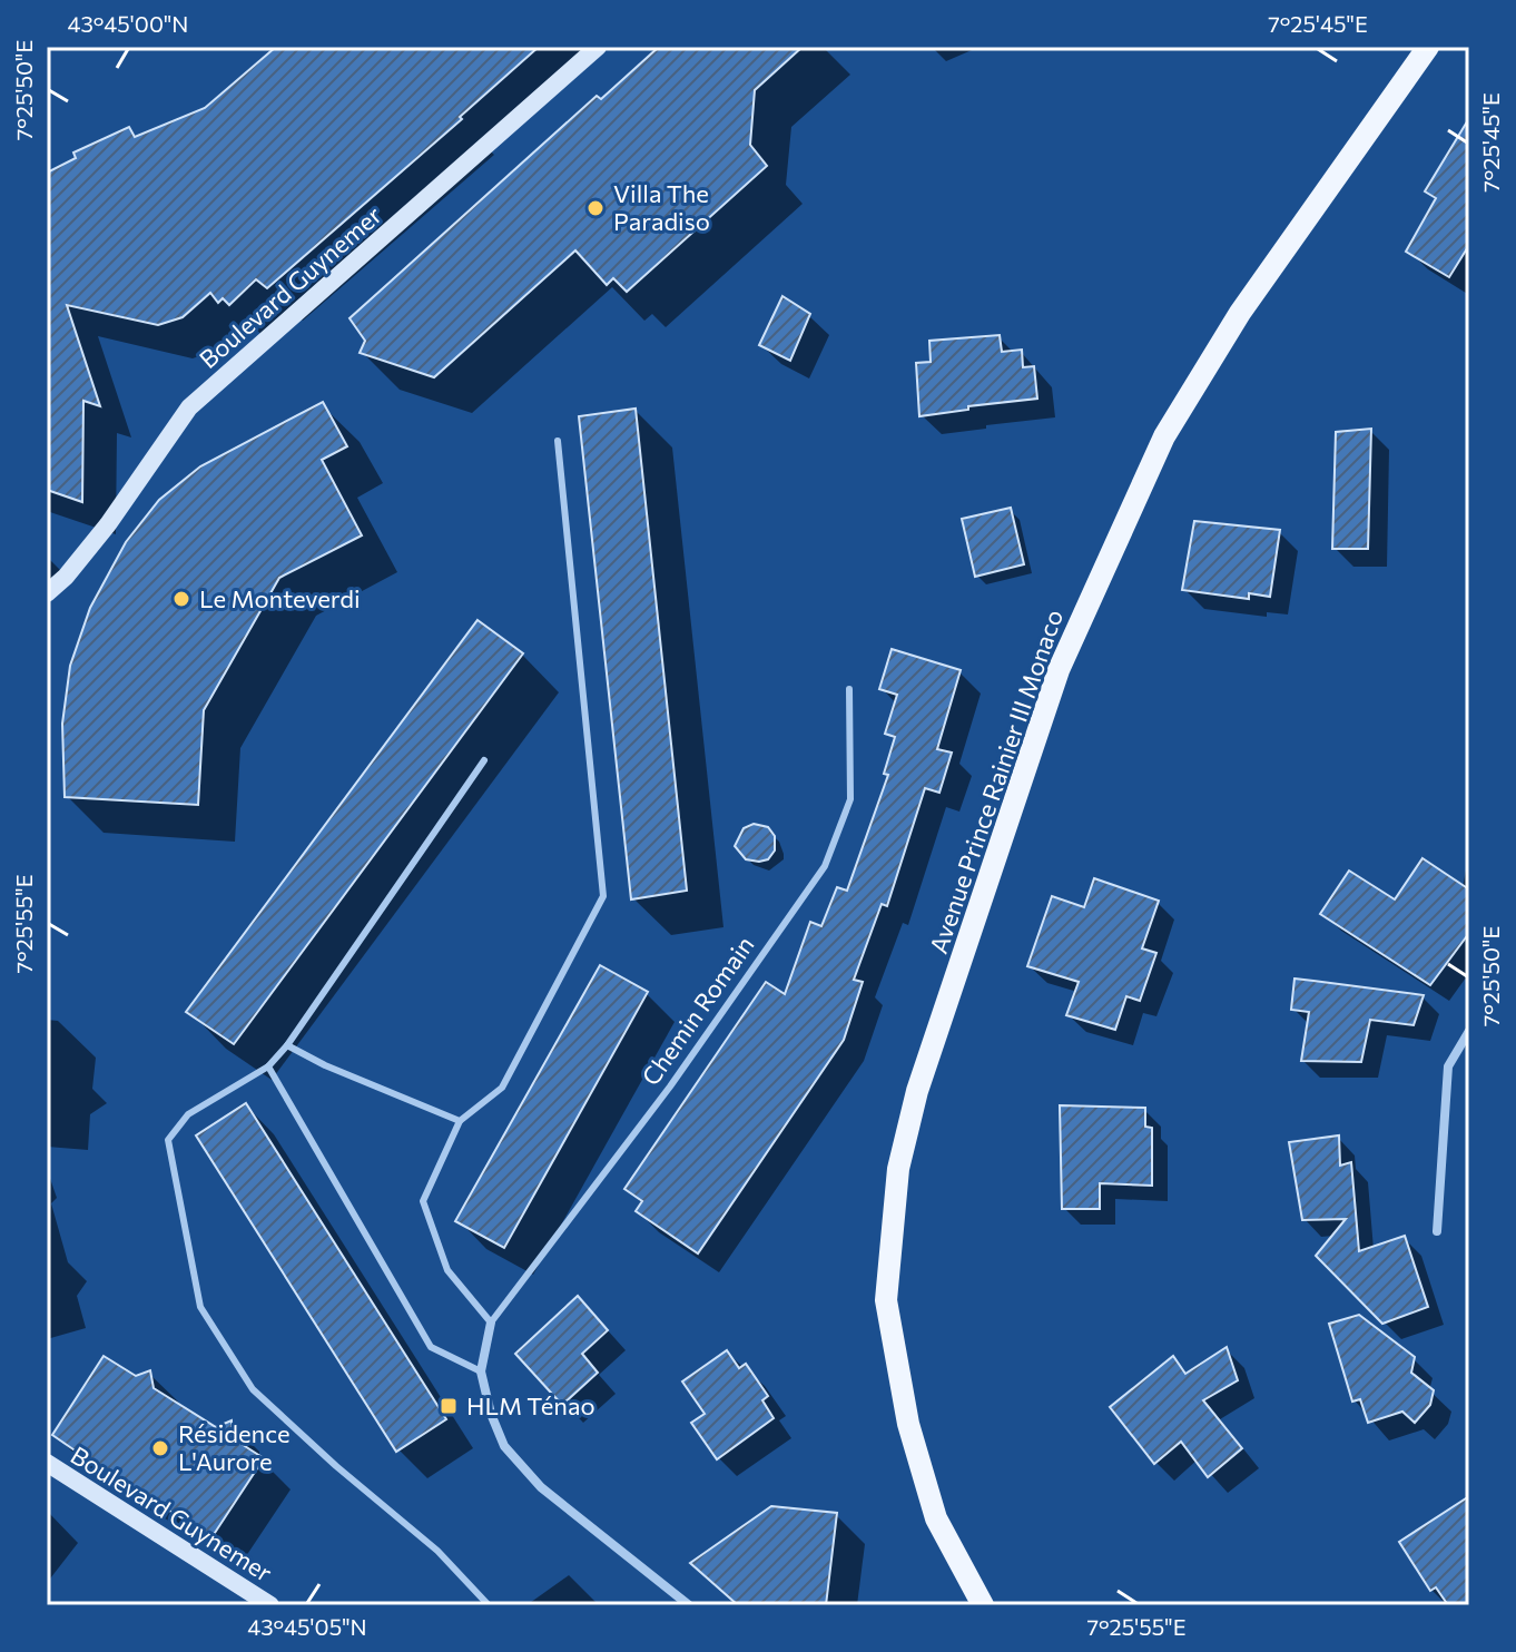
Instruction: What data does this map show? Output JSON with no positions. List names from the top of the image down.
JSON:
{
  "streets": {
    "main road": ["Boulevard Guynemer", "Avenue Prince Rainier III Monaco"],
    "street": ["Chemin Romain"]
  },
  "places": {
    "other": ["Villa The Paradiso", "Le Monteverdi", "Résidence L'Aurore"],
    "transit": ["HLM Ténao"]
  },
  "coordinates": [
    "43°45'00\"N",
    "7°25'45\"E",
    "7°25'50\"E",
    "7°25'55\"E",
    "43°45'05\"N"
  ]
}
